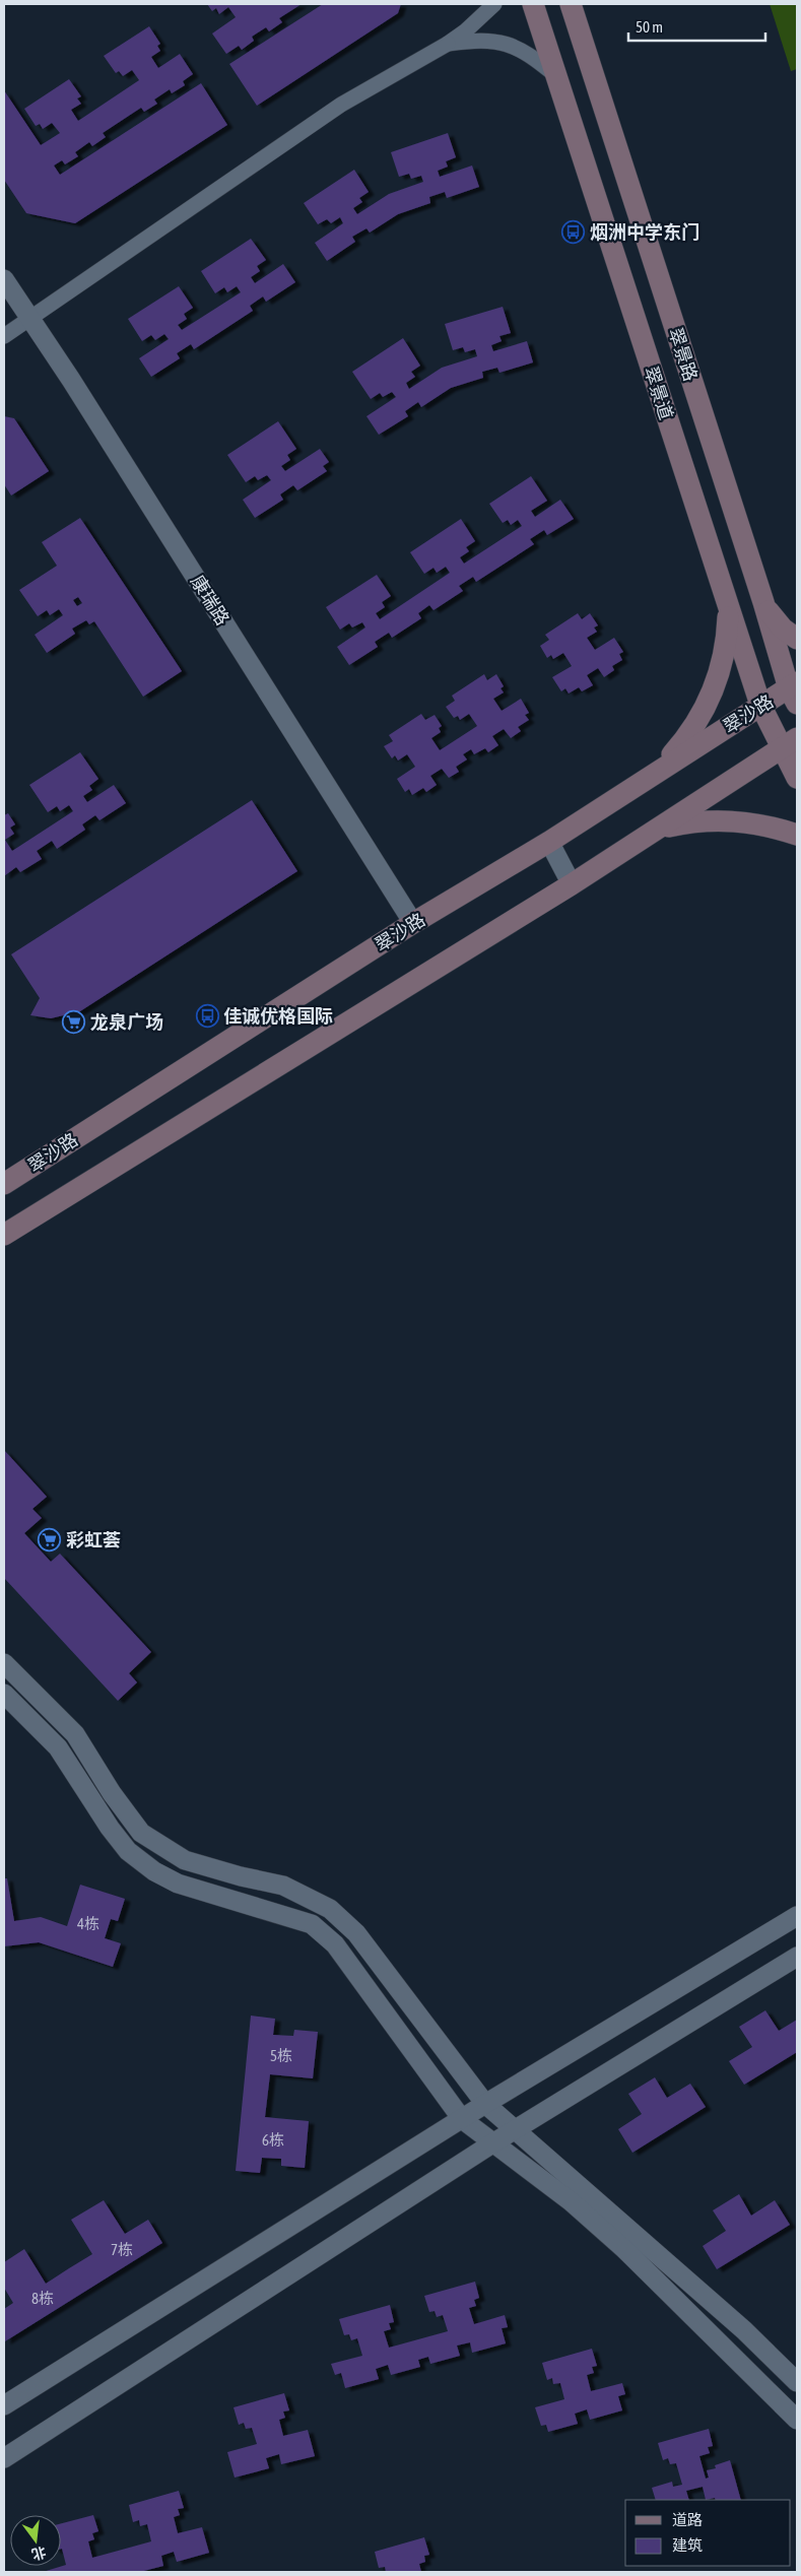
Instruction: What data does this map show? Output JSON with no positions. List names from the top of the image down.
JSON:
{
  "streets": {
    "main road": ["翠景路", "翠景道", "翠沙路"],
    "street": ["康瑞路"]
  },
  "crossings": [
    ["翠景路", "翠沙路"],
    ["翠景道", "翠沙路"],
    ["康瑞路", "翠沙路"]
  ],
  "places": {
    "bus stop": ["烟洲中学东门", "佳诚优格国际"],
    "supermarket": ["龙泉广场", "彩虹荟"]
  },
  "house_numbers": [
    "4栋",
    "5栋",
    "6栋",
    "7栋",
    "8栋"
  ],
  "legend": ["道路", "建筑"],
  "scale_bar": "50 m",
  "north": "bottom"
}
